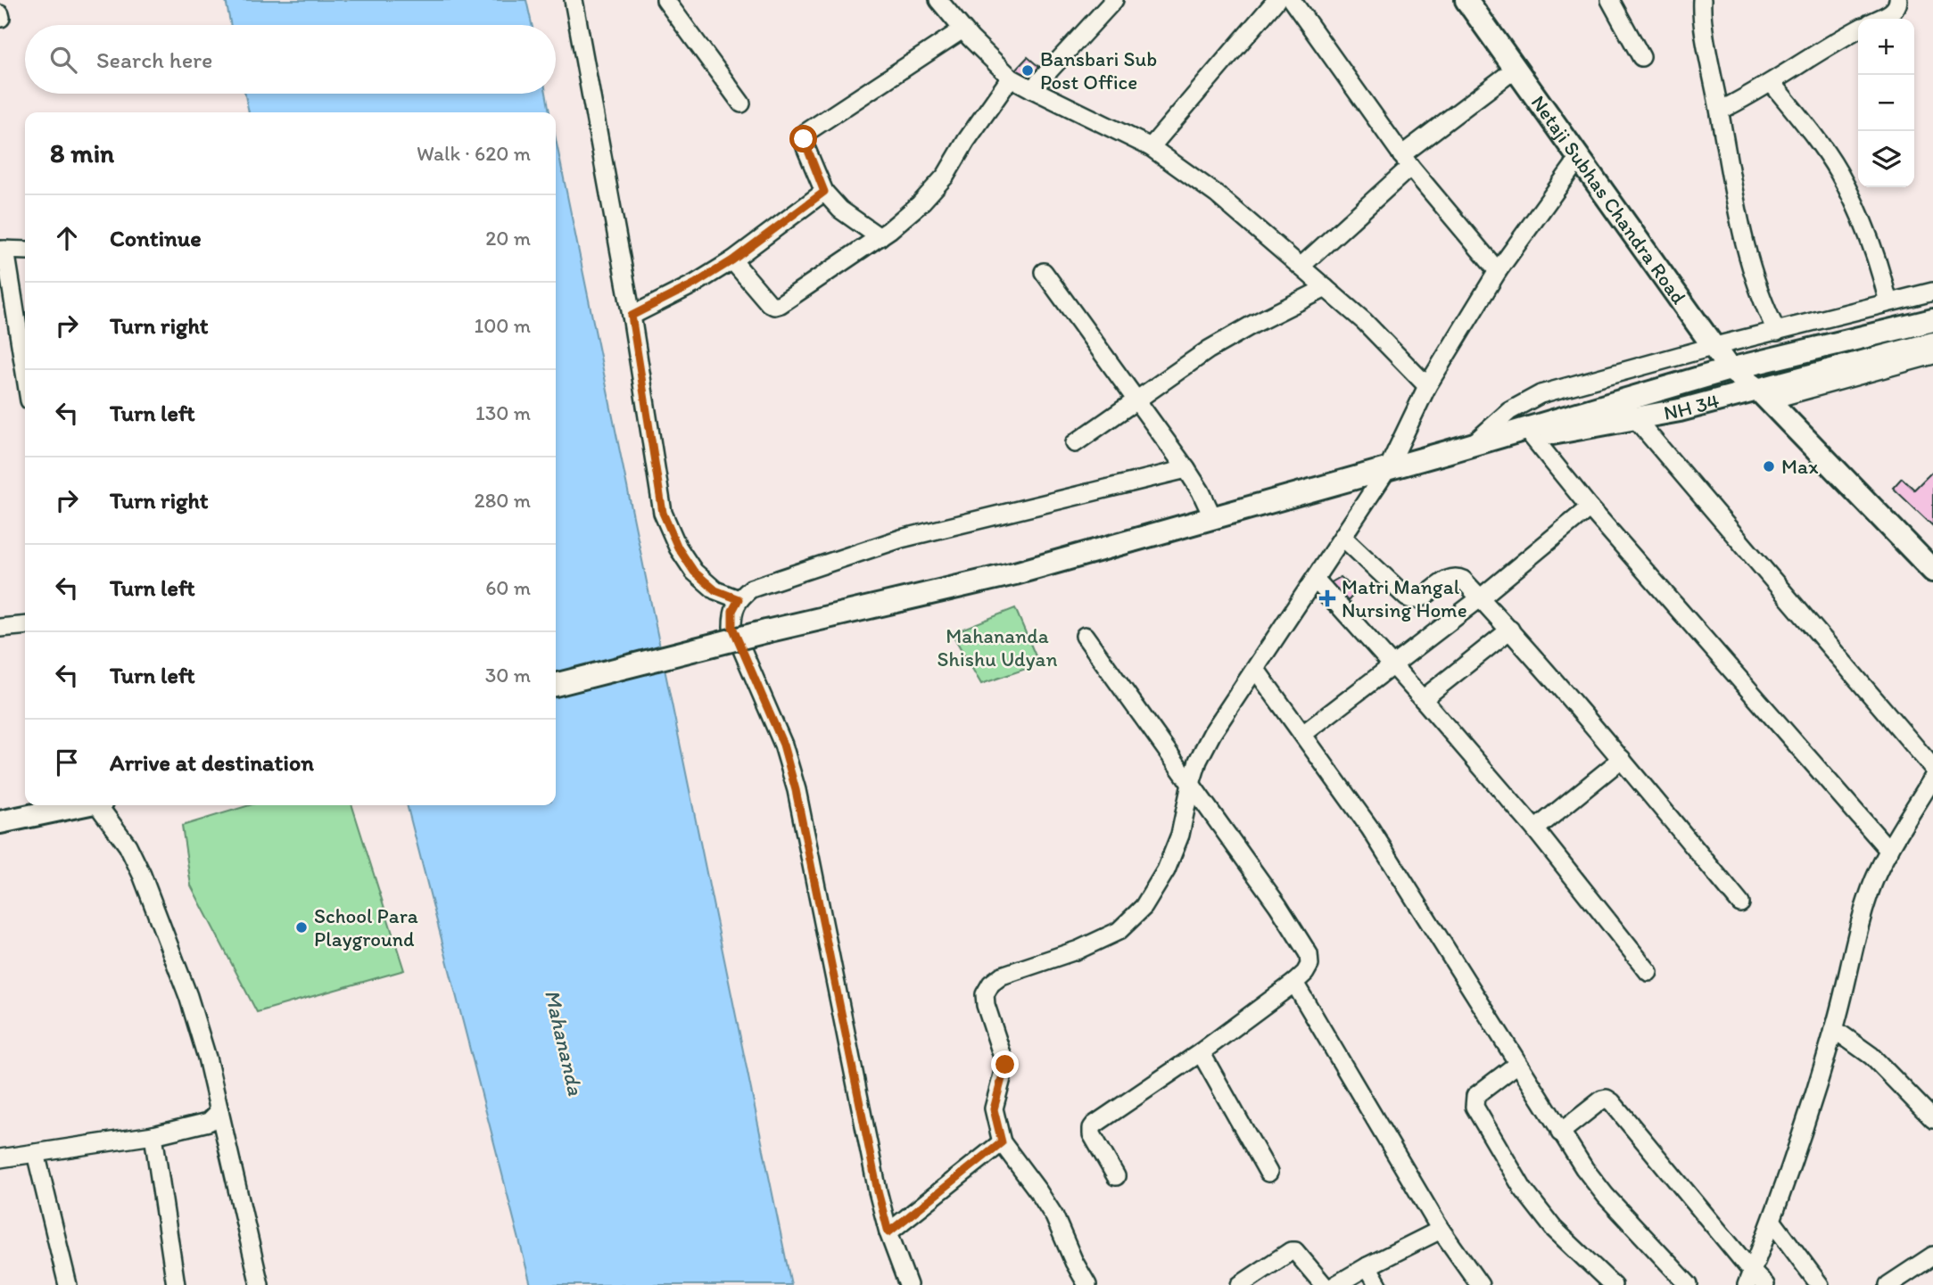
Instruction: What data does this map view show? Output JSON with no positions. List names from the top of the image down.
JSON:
{
  "streets": {
    "main road": ["Netaji Subhas Chandra Road", "NH 34"]
  },
  "crossings": [
    ["Netaji Subhas Chandra Road", "NH 34"]
  ],
  "water": ["Mahananda"],
  "parks": ["Mahananda Shishu Udyan"],
  "places": {
    "other": ["Bansbari Sub Post Office", "Max", "School Para Playground"],
    "health": ["Matri Mangal Nursing Home"]
  },
  "page": {
    "map_buttons": ["+", "−"],
    "search": "Search here",
    "heading": ["8 min", "Walk · 620 m"],
    "list": [
      ["Continue", "20 m"],
      ["Turn right", "100 m"],
      ["Turn left", "130 m"],
      ["Turn right", "280 m"],
      ["Turn left", "60 m"],
      ["Turn left", "30 m"],
      "Arrive at destination"
    ]
  }
}
